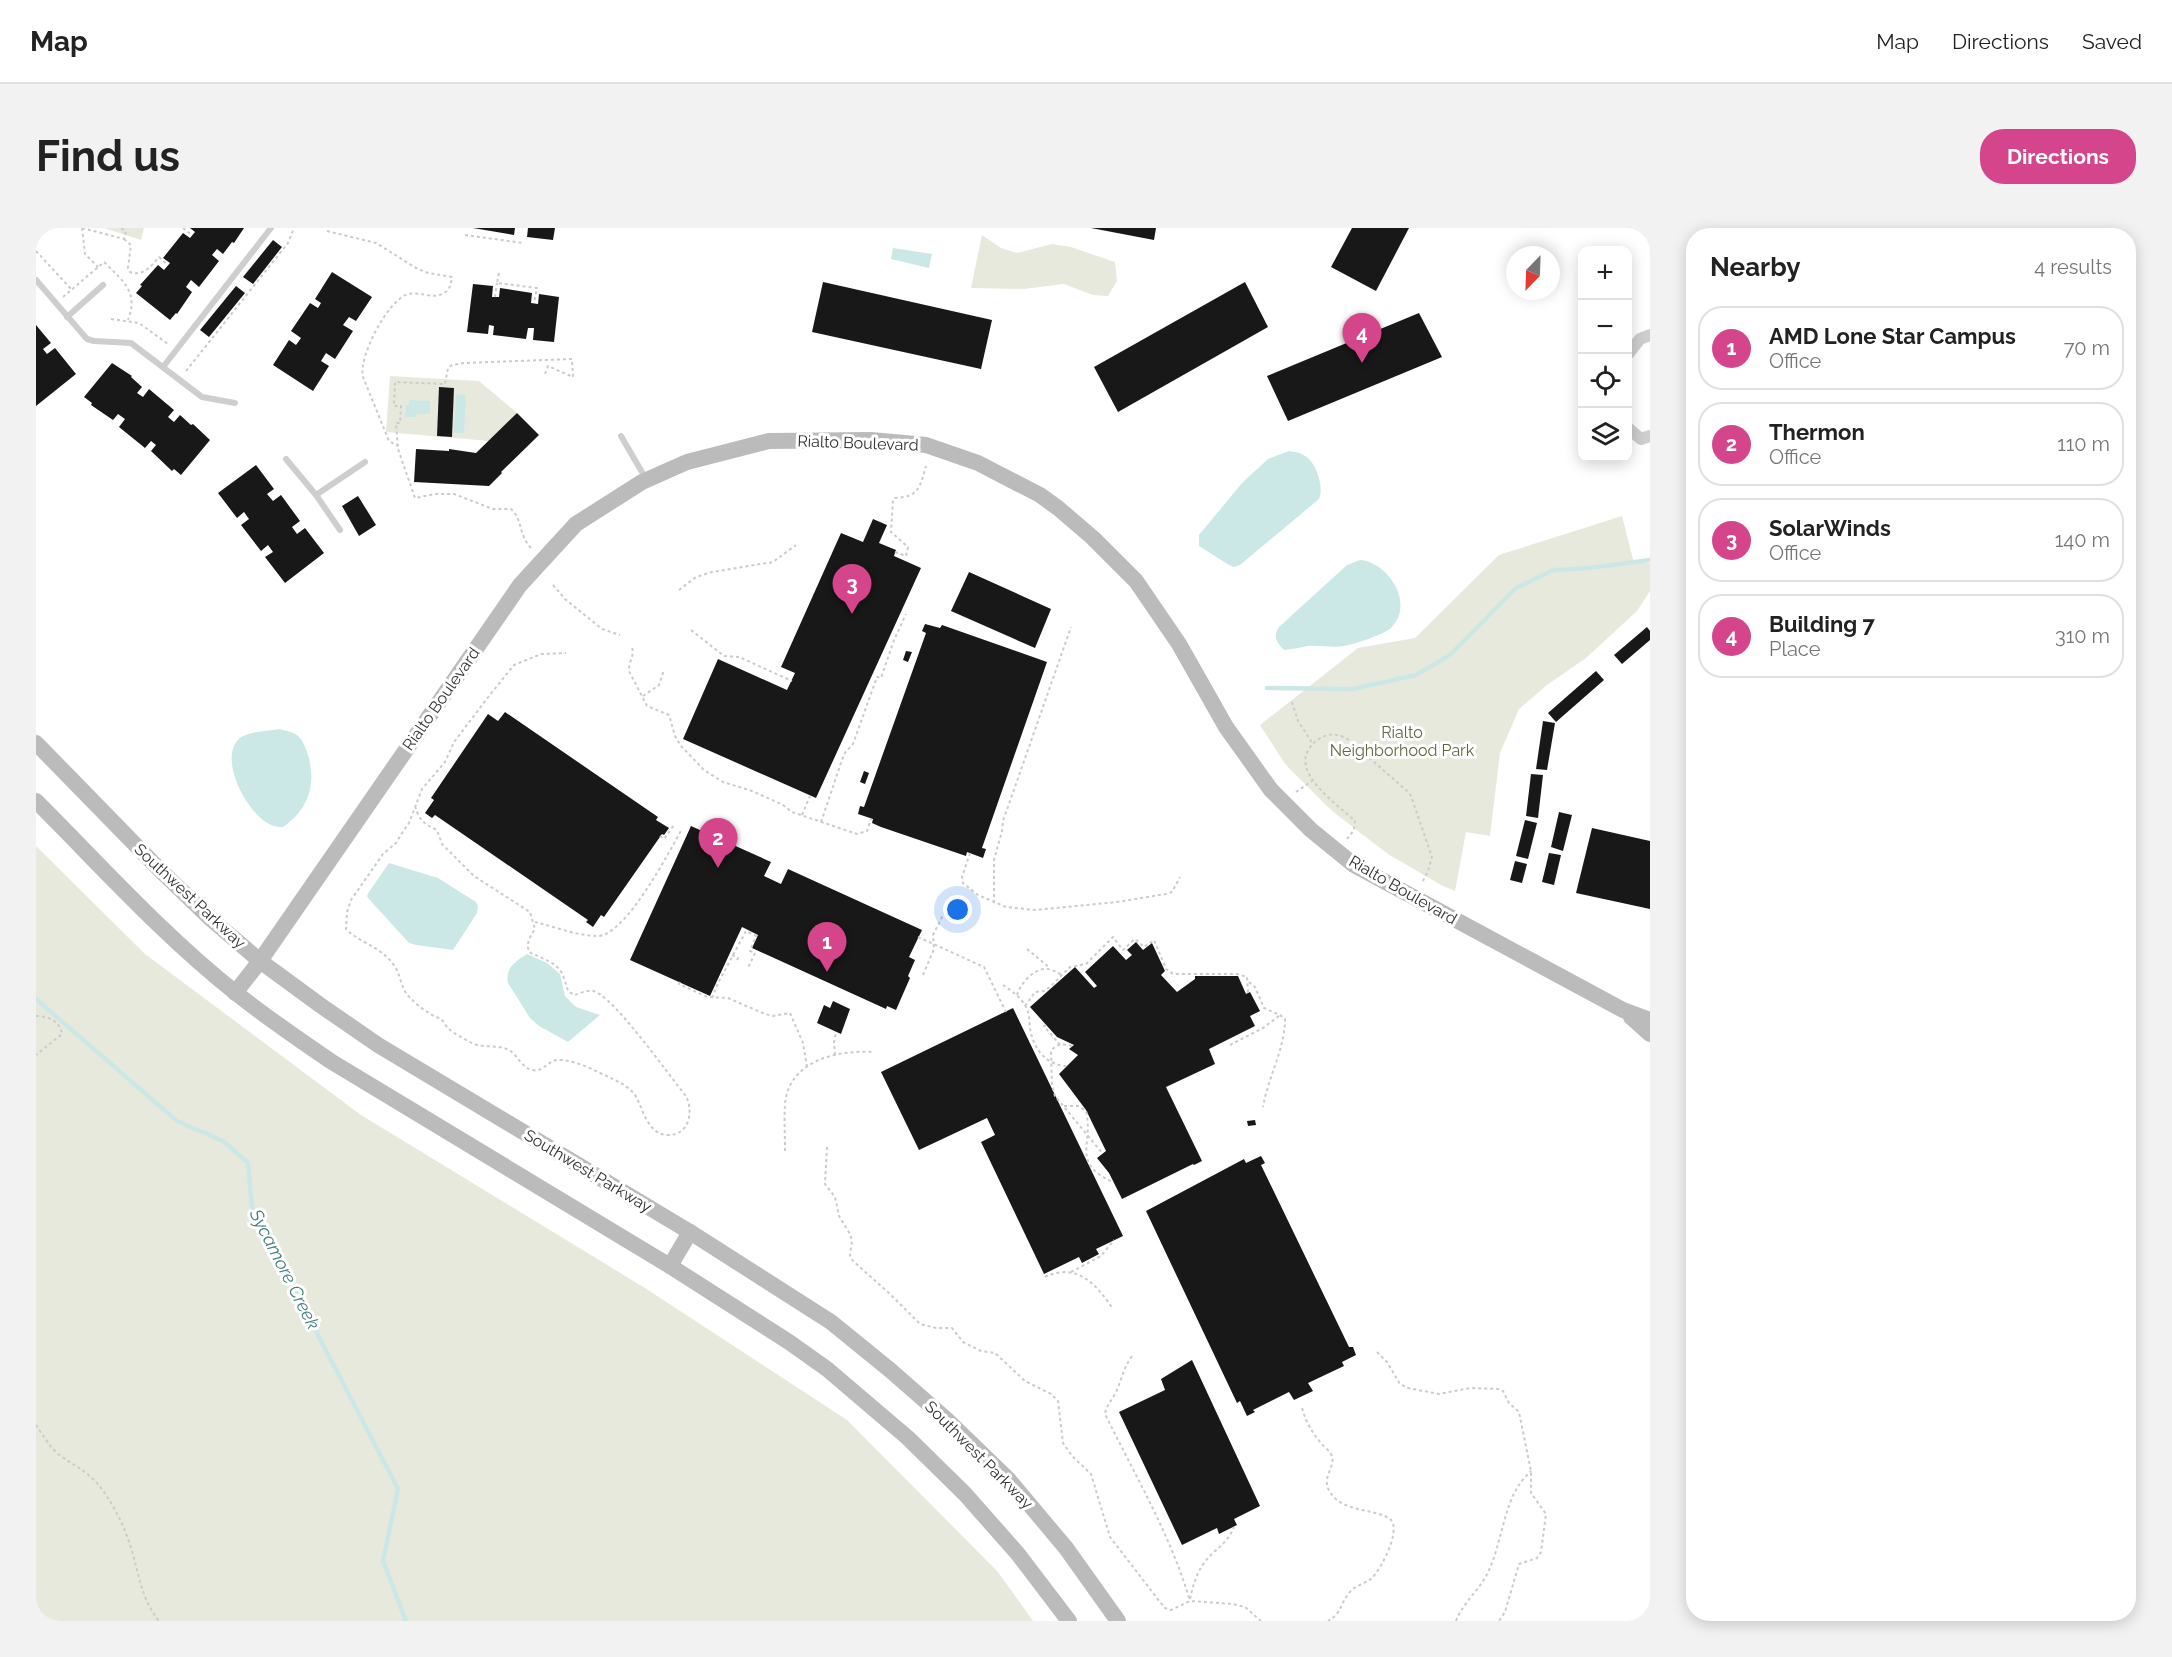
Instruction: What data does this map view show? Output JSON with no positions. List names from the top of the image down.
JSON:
{
  "streets": {
    "main road": ["Rialto Boulevard", "Southwest Parkway"]
  },
  "crossings": [
    ["Rialto Boulevard", "Southwest Parkway"]
  ],
  "water": ["Sycamore Creek"],
  "parks": ["Rialto Neighborhood Park"],
  "north": "bottom left",
  "page": {
    "header": "Map",
    "nav": ["Map", "Directions", "Saved"],
    "buttons": "Directions",
    "title": "Find us",
    "heading": ["Nearby", "4 results"],
    "map_buttons": ["+", "−"],
    "list": [
      {
        "mark": "1",
        "name": "AMD Lone Star Campus",
        "note": "Office",
        "value": "70 m"
      },
      {
        "mark": "2",
        "name": "Thermon",
        "note": "Office",
        "value": "110 m"
      },
      {
        "mark": "3",
        "name": "SolarWinds",
        "note": "Office",
        "value": "140 m"
      },
      {
        "mark": "4",
        "name": "Building 7",
        "note": "Place",
        "value": "310 m"
      }
    ],
    "pins": [
      "4",
      "3",
      "2",
      "1"
    ]
  }
}
